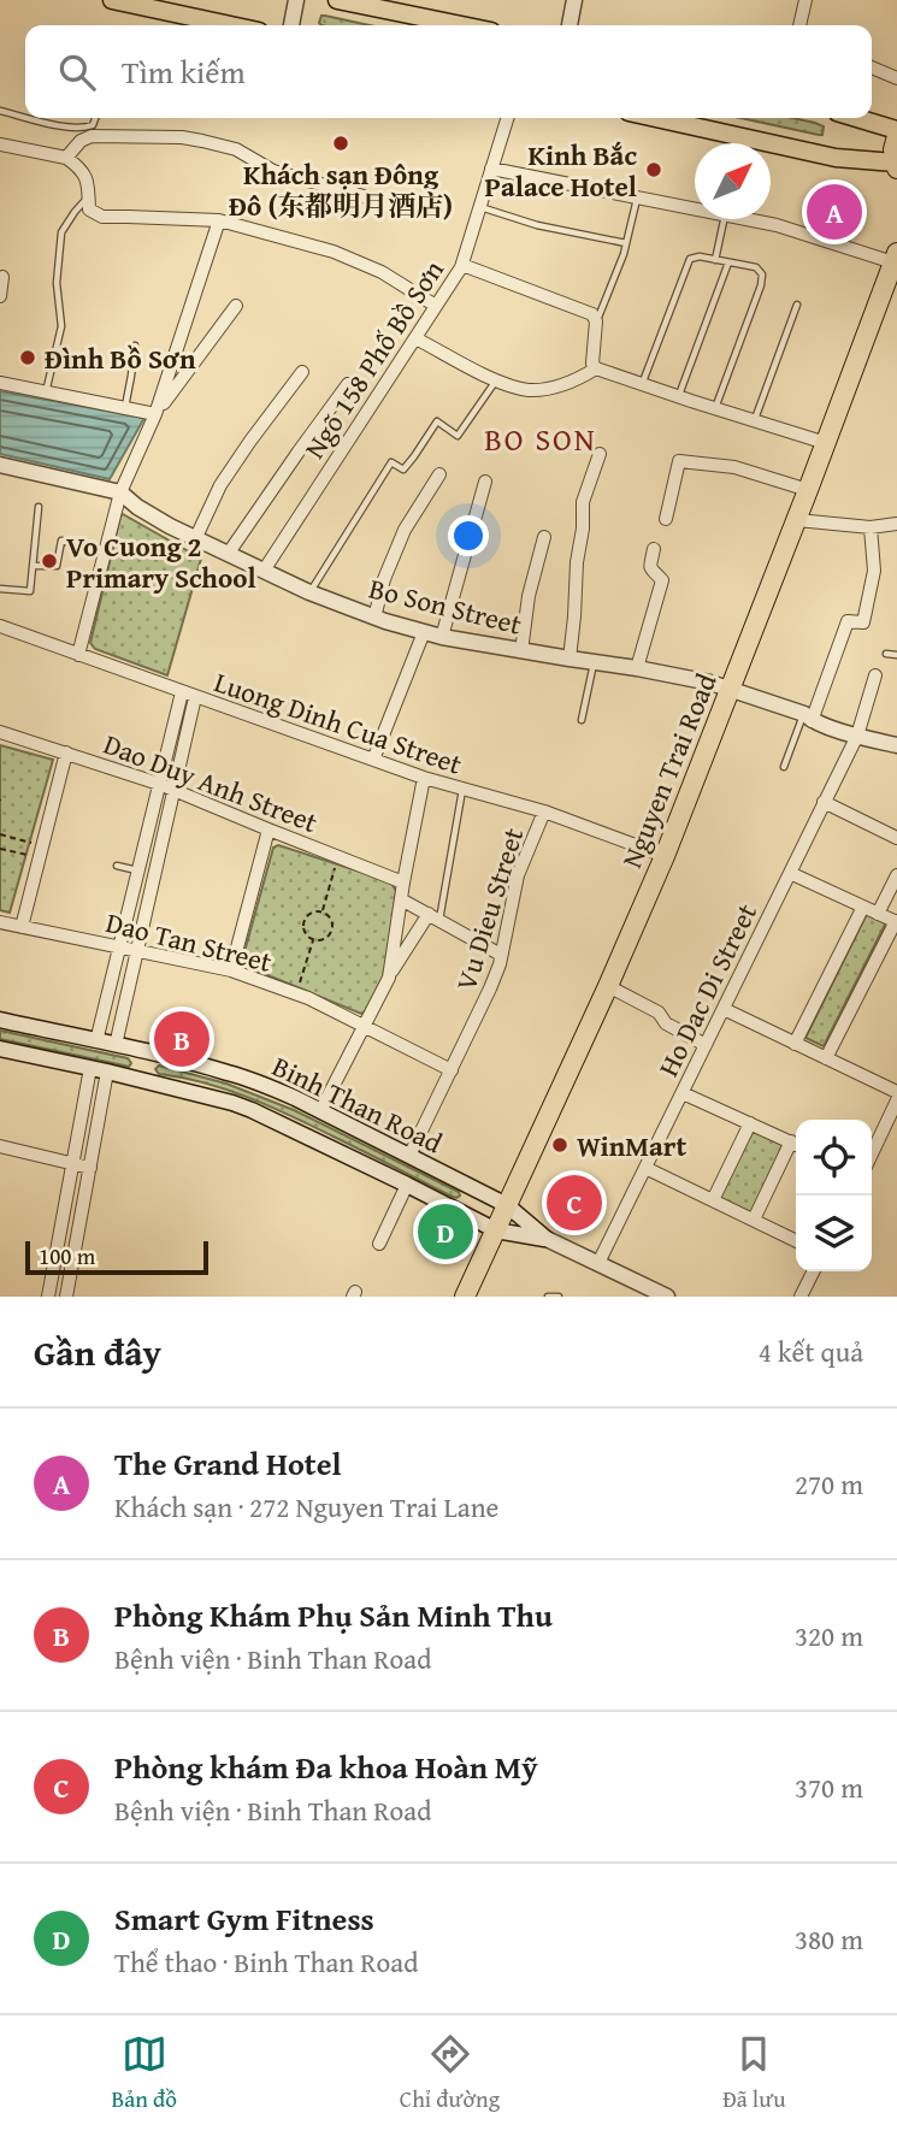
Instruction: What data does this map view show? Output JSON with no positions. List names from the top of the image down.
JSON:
{
  "streets": {
    "highway": ["Nguyen Trai Road"],
    "main road": ["Bo Son Street", "Binh Than Road"],
    "street": [
      "Ngõ 158 Phố Bồ Sơn",
      "Luong Dinh Cua Street",
      "Dao Duy Anh Street",
      "Vu Dieu Street",
      "Dao Tan Street",
      "Ho Dac Di Street"
    ]
  },
  "crossings": [
    ["Ngõ 158 Phố Bồ Sơn", "Bo Son Street"],
    ["Bo Son Street", "Nguyen Trai Road"],
    ["Bo Son Street", "Ho Dac Di Street"],
    ["Luong Dinh Cua Street", "Nguyen Trai Road"],
    ["Luong Dinh Cua Street", "Vu Dieu Street"],
    ["Nguyen Trai Road", "Binh Than Road"],
    ["Vu Dieu Street", "Dao Tan Street"],
    ["Vu Dieu Street", "Binh Than Road"],
    ["Ho Dac Di Street", "Binh Than Road"]
  ],
  "districts": ["BO SON"],
  "places": [
    "Khách sạn Đông Đô (东都明月酒店)",
    "Kinh Bắc Palace Hotel",
    "Đình Bồ Sơn",
    "Vo Cuong 2 Primary School",
    "WinMart"
  ],
  "scale_bar": "100 m",
  "north": "top right",
  "page": {
    "search": "Tìm kiếm",
    "pins": [
      "A",
      "B",
      "C",
      "D"
    ],
    "scale": "100 m",
    "heading": ["Gần đây", "4 kết quả"],
    "list": [
      {
        "mark": "A",
        "name": "The Grand Hotel",
        "note": "Khách sạn · 272 Nguyen Trai Lane",
        "value": "270 m"
      },
      {
        "mark": "B",
        "name": "Phòng Khám Phụ Sản Minh Thu",
        "note": "Bệnh viện · Binh Than Road",
        "value": "320 m"
      },
      {
        "mark": "C",
        "name": "Phòng khám Đa khoa Hoàn Mỹ",
        "note": "Bệnh viện · Binh Than Road",
        "value": "370 m"
      },
      {
        "mark": "D",
        "name": "Smart Gym Fitness",
        "note": "Thể thao · Binh Than Road",
        "value": "380 m"
      }
    ],
    "nav": ["Bản đồ", "Chỉ đường", "Đã lưu"]
  }
}
